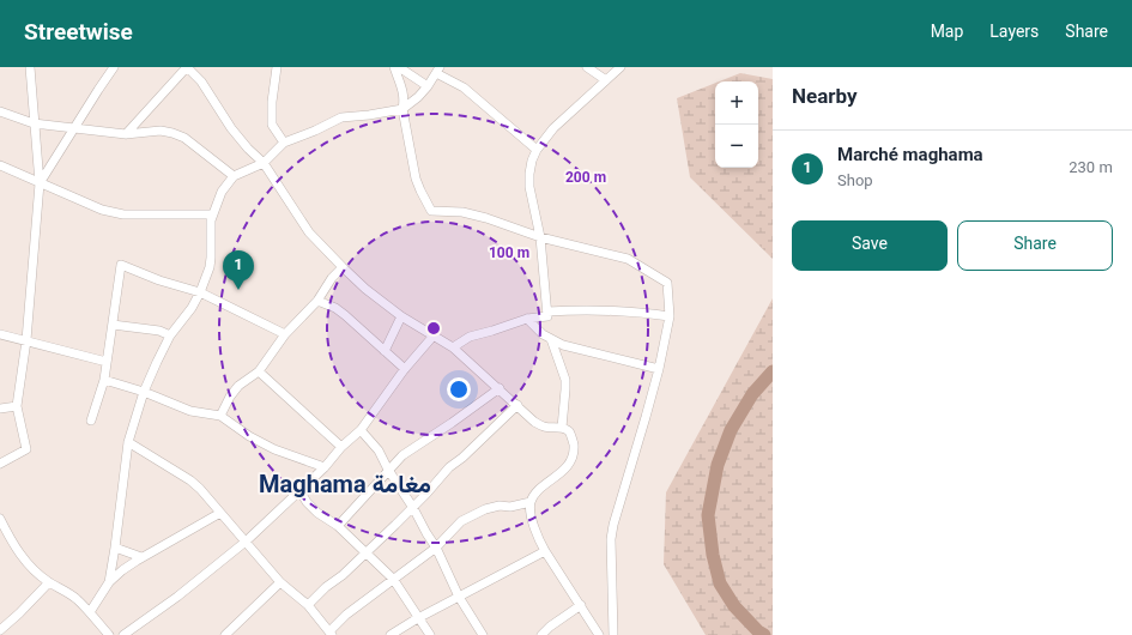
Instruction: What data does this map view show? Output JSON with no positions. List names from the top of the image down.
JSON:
{
  "districts": ["Maghama مغامة"],
  "page": {
    "header": "Streetwise",
    "nav": ["Map", "Layers", "Share"],
    "heading": "Nearby",
    "map_buttons": ["+", "−"],
    "list": [
      {
        "mark": "1",
        "name": "Marché maghama",
        "note": "Shop",
        "value": "230 m"
      }
    ],
    "buttons": ["Save", "Share"],
    "pins": "1"
  },
  "rings": ["200 m", "100 m"]
}
